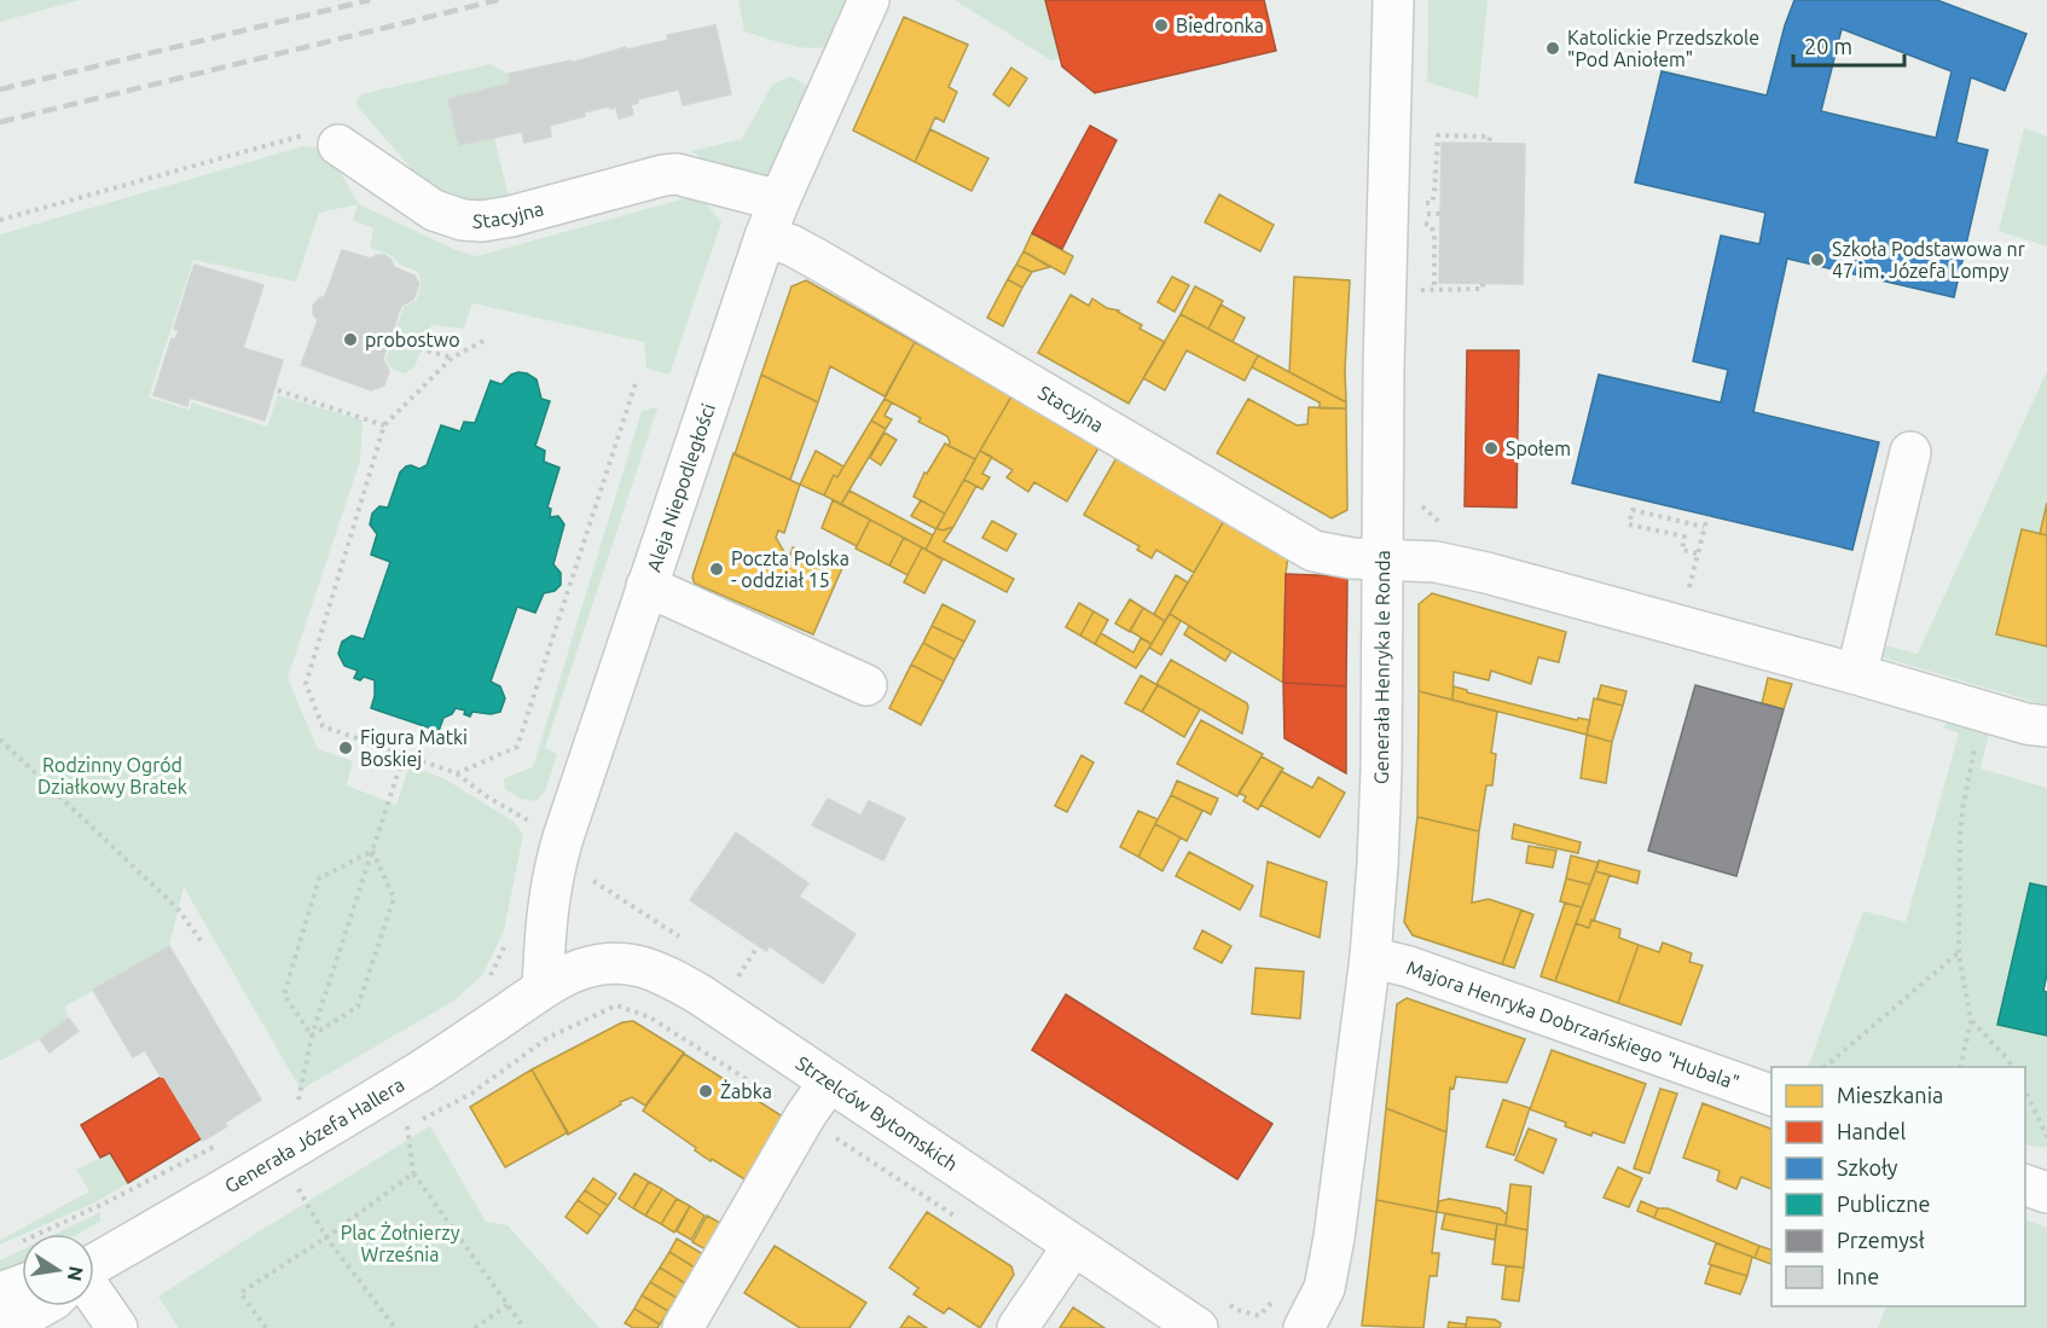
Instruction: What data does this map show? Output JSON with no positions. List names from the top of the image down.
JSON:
{
  "streets": {
    "street": [
      "Stacyjna",
      "Aleja Niepodległości",
      "Generała Henryka le Ronda",
      "Majora Henryka Dobrzańskiego \"Hubala\"",
      "Strzelców Bytomskich",
      "Generała Józefa Hallera"
    ]
  },
  "crossings": [
    ["Stacyjna", "Aleja Niepodległości"],
    ["Stacyjna", "Generała Henryka le Ronda"],
    ["Aleja Niepodległości", "Strzelców Bytomskich"],
    ["Aleja Niepodległości", "Generała Józefa Hallera"],
    ["Generała Henryka le Ronda", "Majora Henryka Dobrzańskiego \"Hubala\""],
    ["Strzelców Bytomskich", "Generała Józefa Hallera"]
  ],
  "parks": ["Rodzinny Ogród Działkowy Bratek", "Plac Żołnierzy Września"],
  "places": [
    "Biedronka",
    "Katolickie Przedszkole \"Pod Aniołem\"",
    "Szkoła Podstawowa nr 47 im. Józefa Lompy",
    "probostwo",
    "Społem",
    "Poczta Polska - oddział 15",
    "Figura Matki Boskiej",
    "Żabka"
  ],
  "legend": [
    "Mieszkania",
    "Handel",
    "Szkoły",
    "Publiczne",
    "Przemysł",
    "Inne"
  ],
  "scale_bar": "20 m",
  "north": "right"
}
